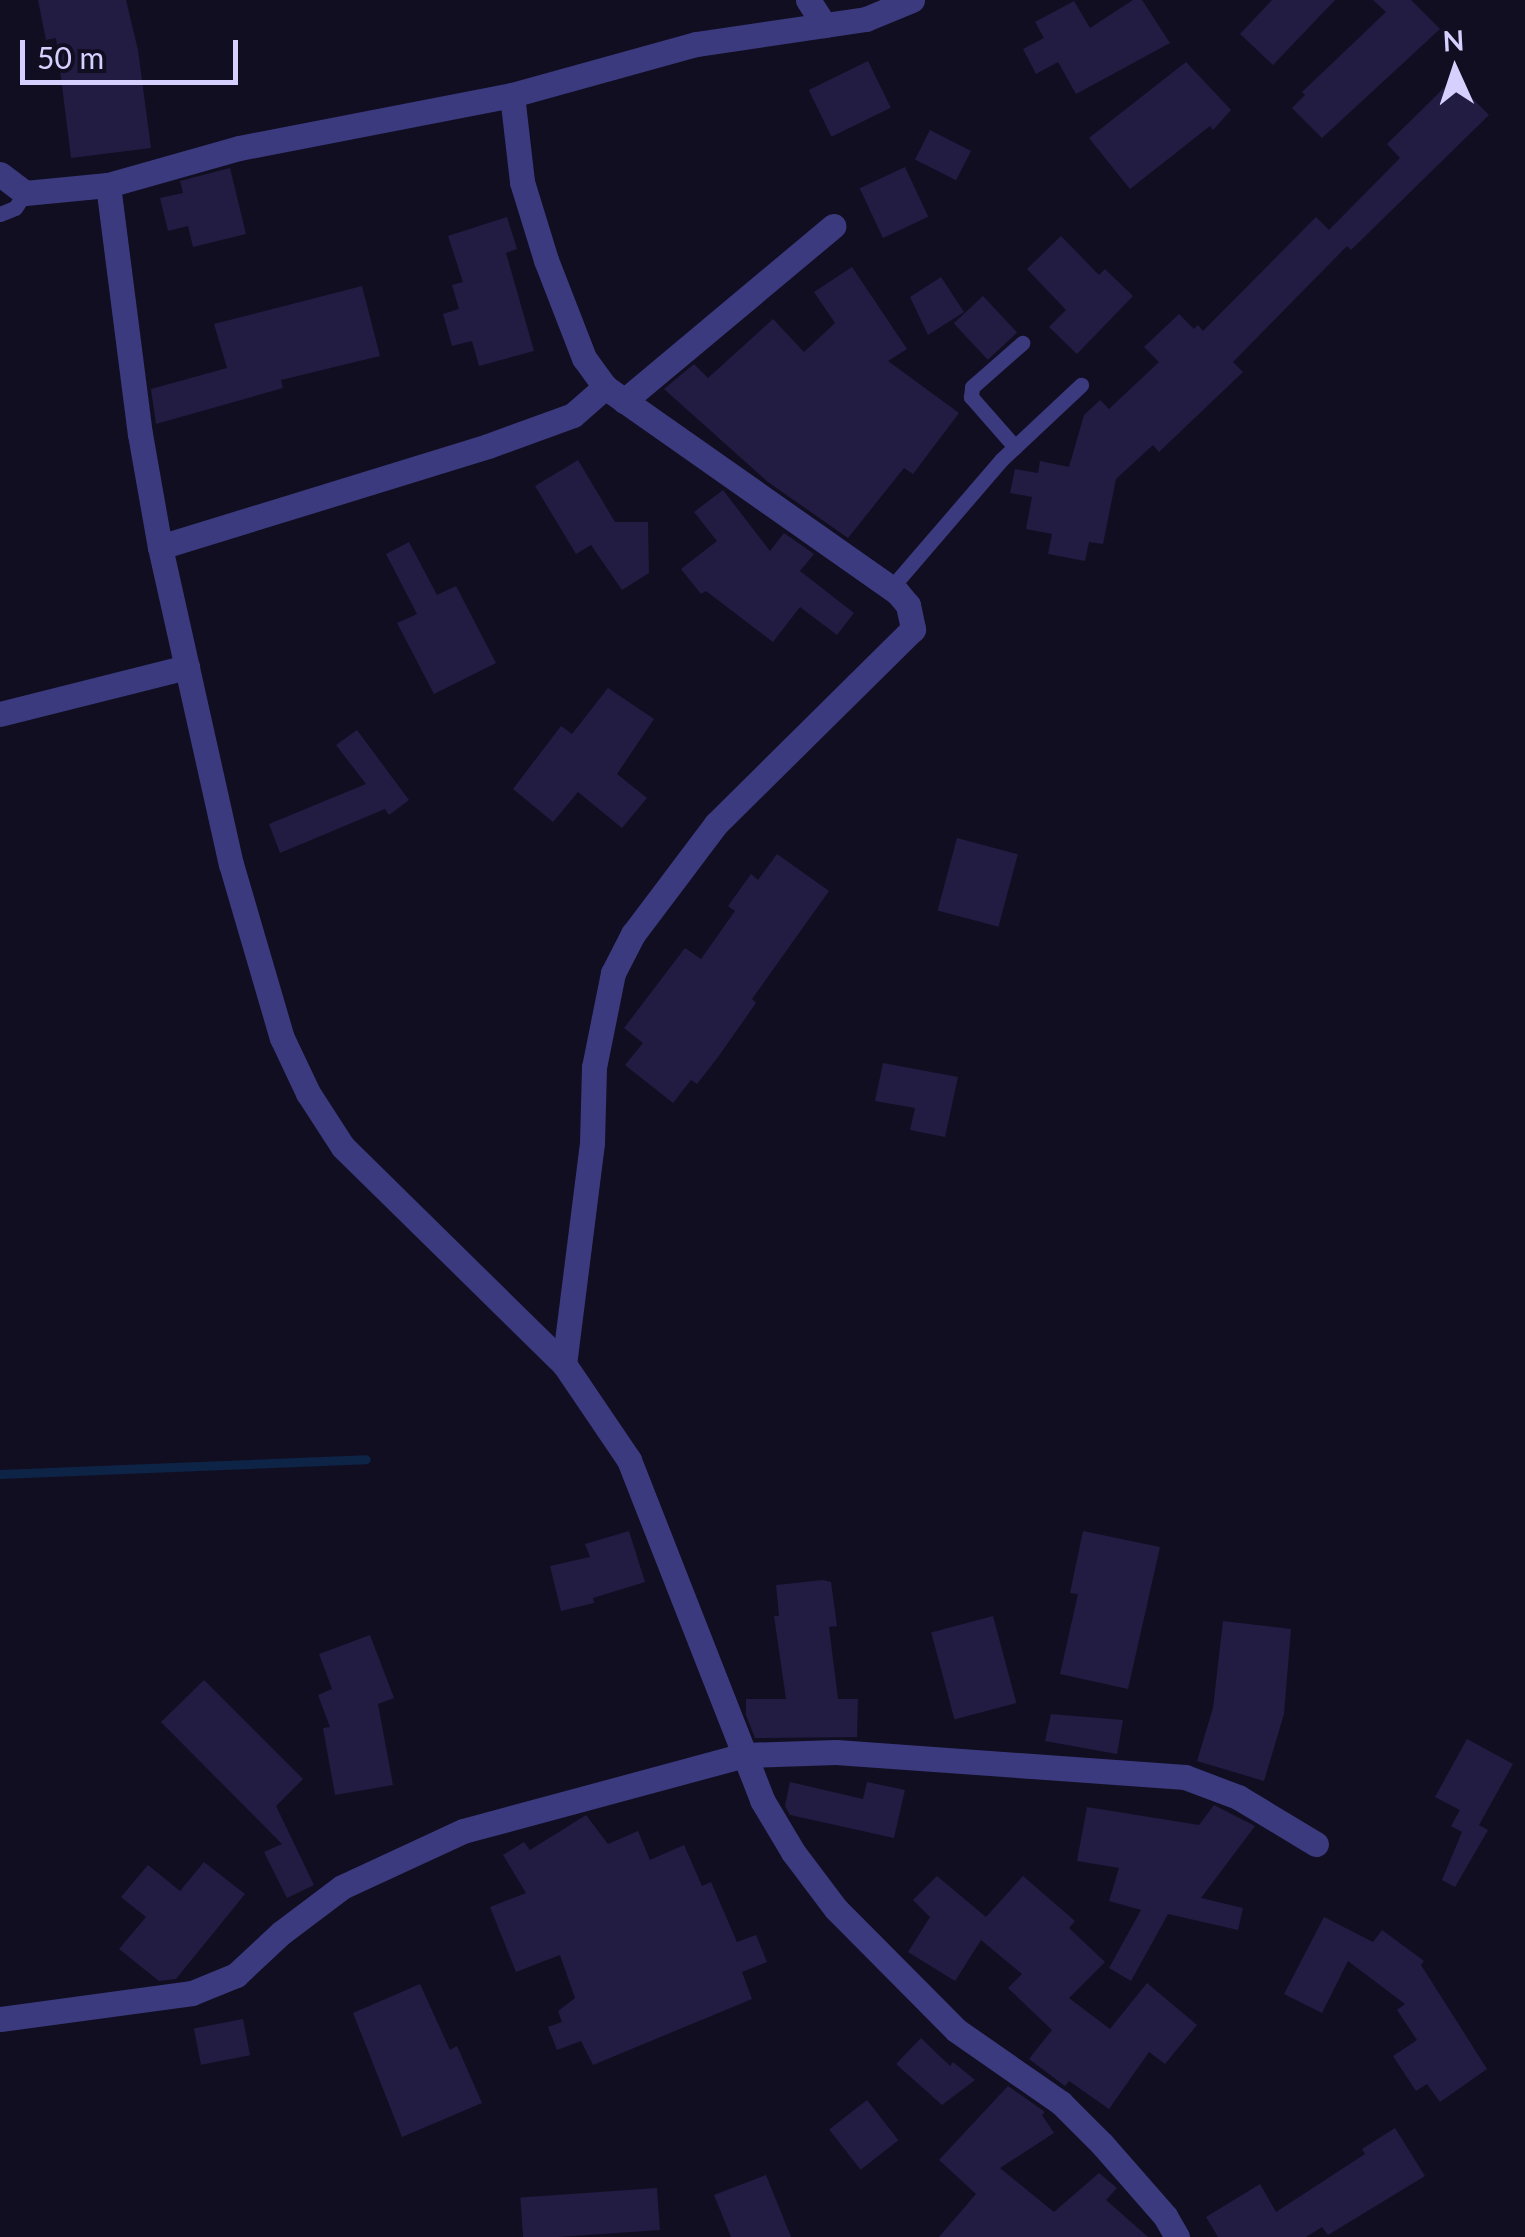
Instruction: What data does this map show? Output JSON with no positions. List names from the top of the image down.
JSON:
{
  "scale_bar": "50 m",
  "north": "top"
}
